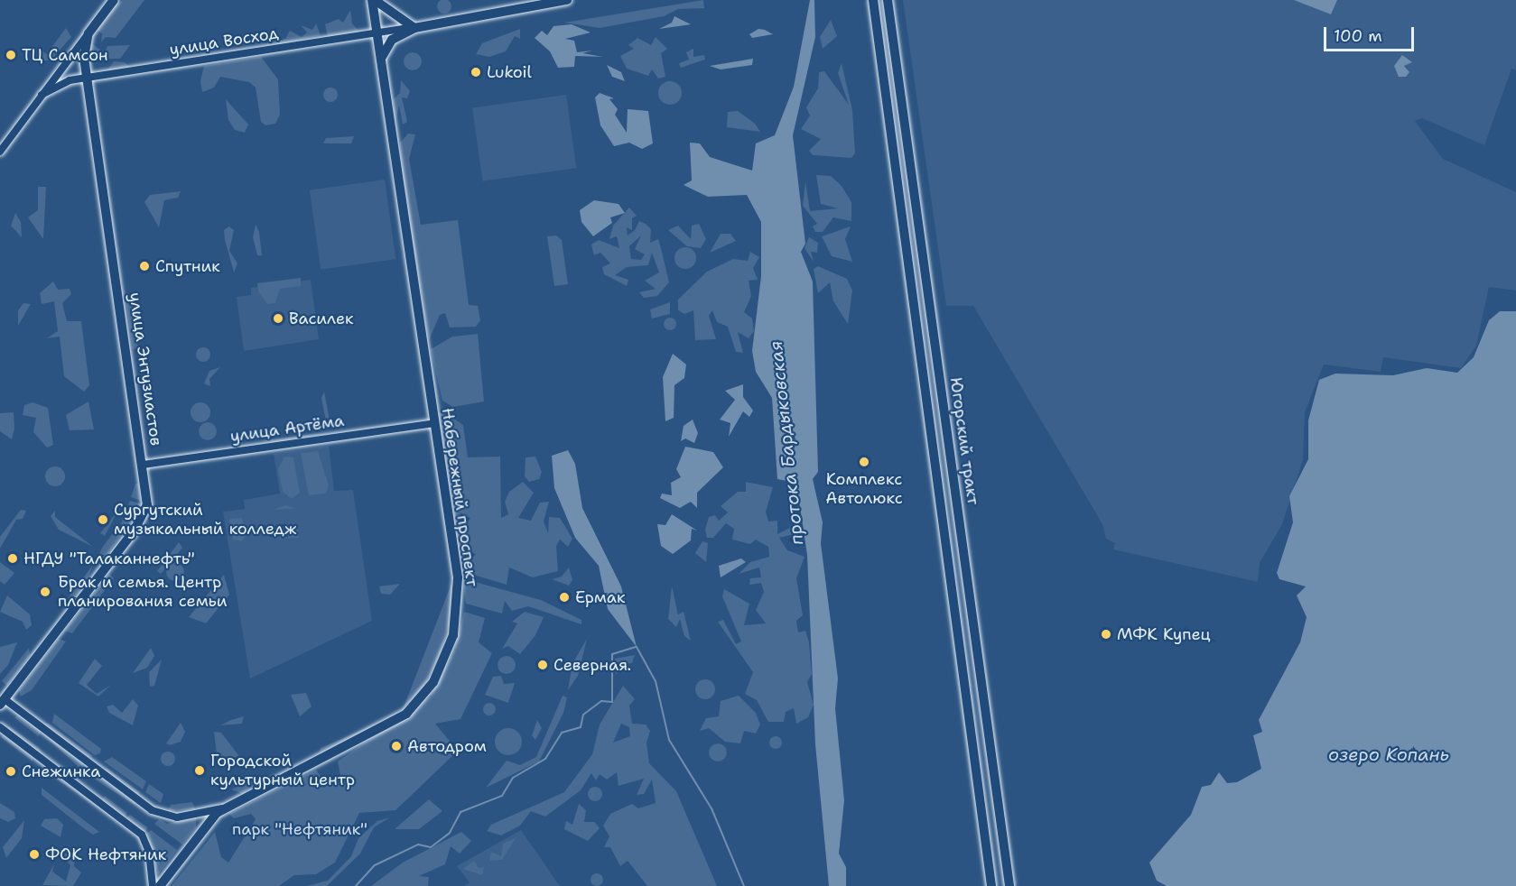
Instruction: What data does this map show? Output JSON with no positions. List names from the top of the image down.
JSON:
{
  "streets": {
    "main road": ["улица Энтузиастов", "Югорский тракт", "Набережный проспект"],
    "street": ["улица Восход", "улица Артёма"]
  },
  "crossings": [
    ["улица Восход", "улица Энтузиастов"],
    ["улица Восход", "Набережный проспект"],
    ["улица Энтузиастов", "улица Артёма"],
    ["улица Артёма", "Набережный проспект"]
  ],
  "water": ["протока Бардыковская", "озеро Копань"],
  "parks": ["парк \"Нефтяник\""],
  "places": [
    "ТЦ Самсон",
    "Lukoil",
    "Спутник",
    "Василек",
    "Комплекс Автолюкс",
    "Сургутский музыкальный колледж",
    "НГДУ \"Талаканнефть\"",
    "Брак и семья. Центр планирования семьи",
    "Ермак",
    "МФК Купец",
    "Северная.",
    "Автодром",
    "Городской культурный центр",
    "Снежинка",
    "ФОК Нефтяник"
  ],
  "scale_bar": "100 m"
}
